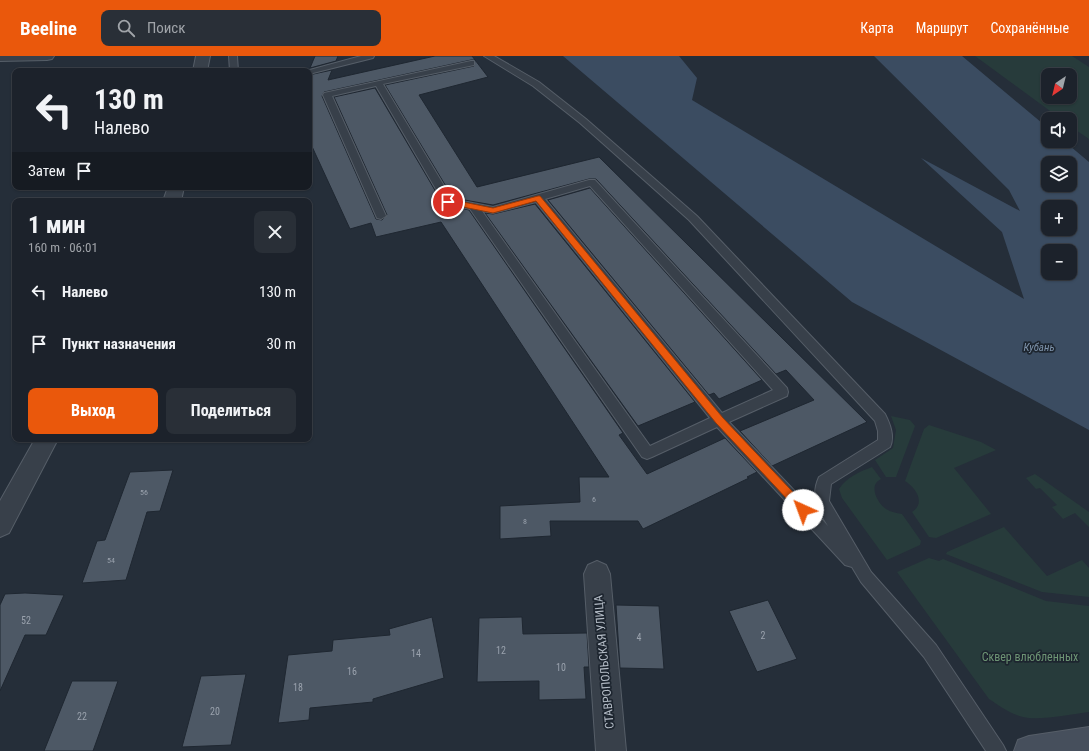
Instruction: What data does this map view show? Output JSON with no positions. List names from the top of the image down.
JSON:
{
  "streets": {
    "street": ["СТАВРОПОЛЬСКАЯ УЛИЦА"]
  },
  "water": ["Кубань"],
  "parks": ["Сквер влюбленных"],
  "house_numbers": [
    "56",
    "6",
    "8",
    "54",
    "52",
    "2",
    "4",
    "12",
    "14",
    "10",
    "16",
    "18",
    "20",
    "22"
  ],
  "north": "bottom left",
  "page": {
    "header": "Beeline",
    "search": "Поиск",
    "nav": ["Карта", "Маршрут", "Сохранённые"],
    "map_buttons": ["+", "−"],
    "turn": ["130 m", "Налево"],
    "then": "Затем",
    "heading": ["1 мин", "160 m · 06:01"],
    "list": [
      {
        "name": "Налево",
        "value": "130 m"
      },
      {
        "name": "Пункт назначения",
        "value": "30 m"
      }
    ],
    "buttons": ["Выход", "Поделиться"]
  }
}
